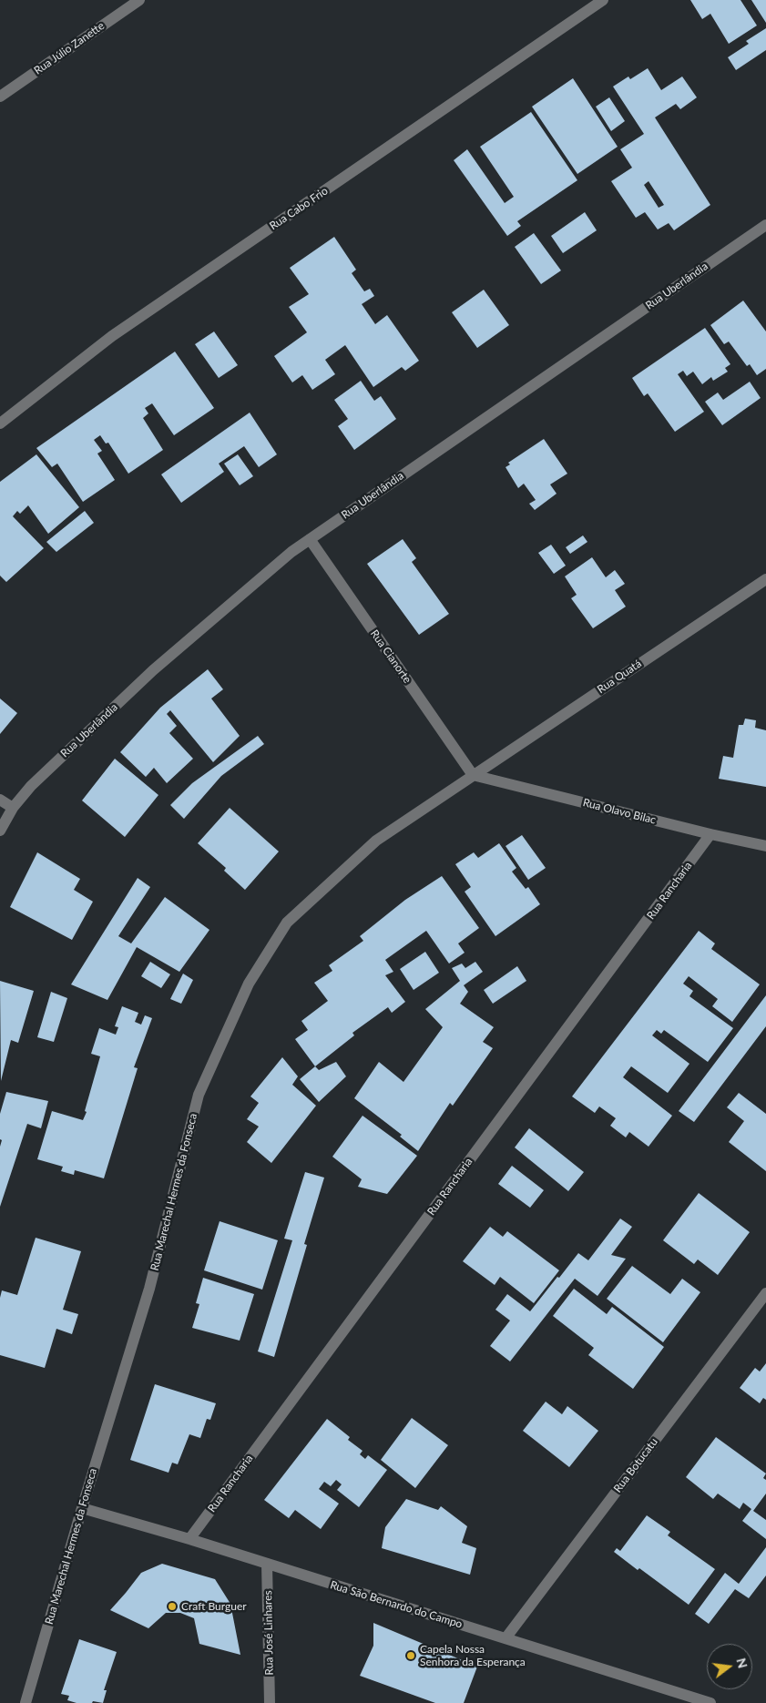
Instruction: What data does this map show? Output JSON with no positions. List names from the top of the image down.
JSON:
{
  "streets": {
    "street": [
      "Rua Júlio Zanette",
      "Rua Cabo Frio",
      "Rua Uberlândia",
      "Rua Cianorte",
      "Rua Quatá",
      "Rua Olavo Bilac",
      "Rua Rancharia",
      "Rua Marechal Hermes da Fonseca",
      "Rua Botucatu",
      "Rua São Bernardo do Campo",
      "Rua José Linhares"
    ]
  },
  "crossings": [
    ["Rua Uberlândia", "Rua Cianorte"],
    ["Rua Cianorte", "Rua Quatá"],
    ["Rua Cianorte", "Rua Olavo Bilac"],
    ["Rua Cianorte", "Rua Marechal Hermes da Fonseca"],
    ["Rua Quatá", "Rua Olavo Bilac"],
    ["Rua Quatá", "Rua Marechal Hermes da Fonseca"],
    ["Rua Olavo Bilac", "Rua Rancharia"],
    ["Rua Olavo Bilac", "Rua Marechal Hermes da Fonseca"],
    ["Rua Rancharia", "Rua São Bernardo do Campo"],
    ["Rua Marechal Hermes da Fonseca", "Rua São Bernardo do Campo"],
    ["Rua Botucatu", "Rua São Bernardo do Campo"],
    ["Rua São Bernardo do Campo", "Rua José Linhares"]
  ],
  "places": ["Craft Burguer", "Capela Nossa Senhora da Esperança"],
  "north": "right"
}
